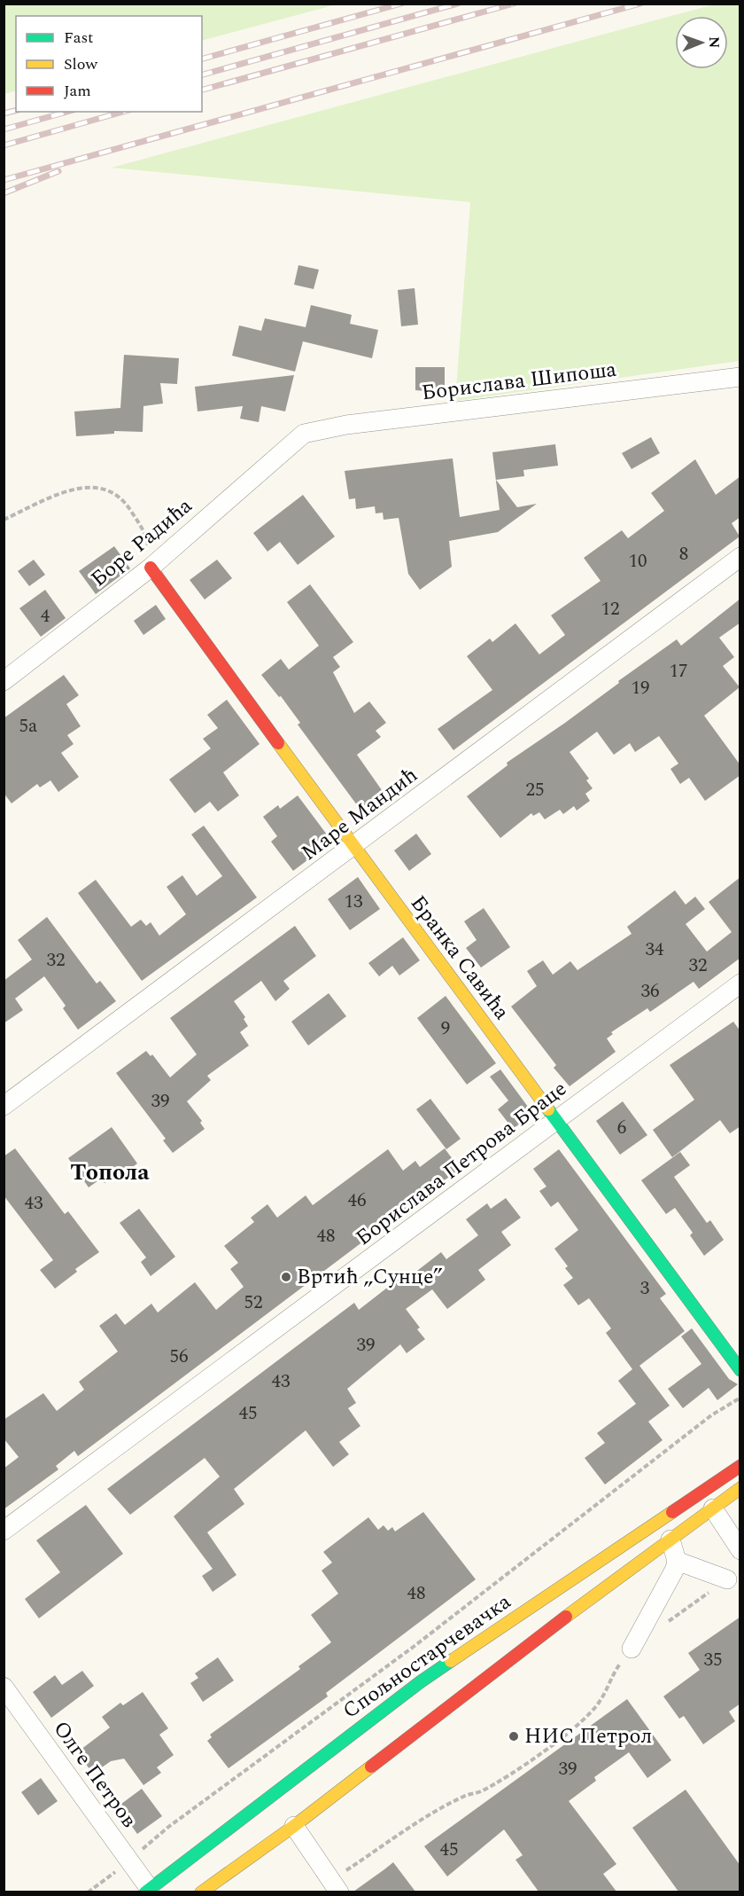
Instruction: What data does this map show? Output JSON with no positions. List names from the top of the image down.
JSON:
{
  "streets": {
    "street": [
      "Борислава Шипоша",
      "Боре Радића",
      "Маре Мандић",
      "Бранка Савића",
      "Борислава Петрова Браце",
      "Спољностарчевачка",
      "Олге Петров"
    ]
  },
  "crossings": [
    ["Борислава Шипоша", "Боре Радића"],
    ["Боре Радића", "Бранка Савића"],
    ["Маре Мандић", "Бранка Савића"],
    ["Бранка Савића", "Борислава Петрова Браце"],
    ["Спољностарчевачка", "Олге Петров"]
  ],
  "districts": ["Топола"],
  "places": ["Вртић „Сунце”", "НИС Петрол"],
  "house_numbers": [
    "8",
    "10",
    "12",
    "4",
    "17",
    "19",
    "5a",
    "25",
    "13",
    "34",
    "32",
    "32",
    "36",
    "9",
    "39",
    "6",
    "46",
    "43",
    "48",
    "3",
    "52",
    "39",
    "56",
    "43",
    "45",
    "48",
    "35",
    "39",
    "45"
  ],
  "legend": ["Fast", "Slow", "Jam"],
  "north": "right"
}
